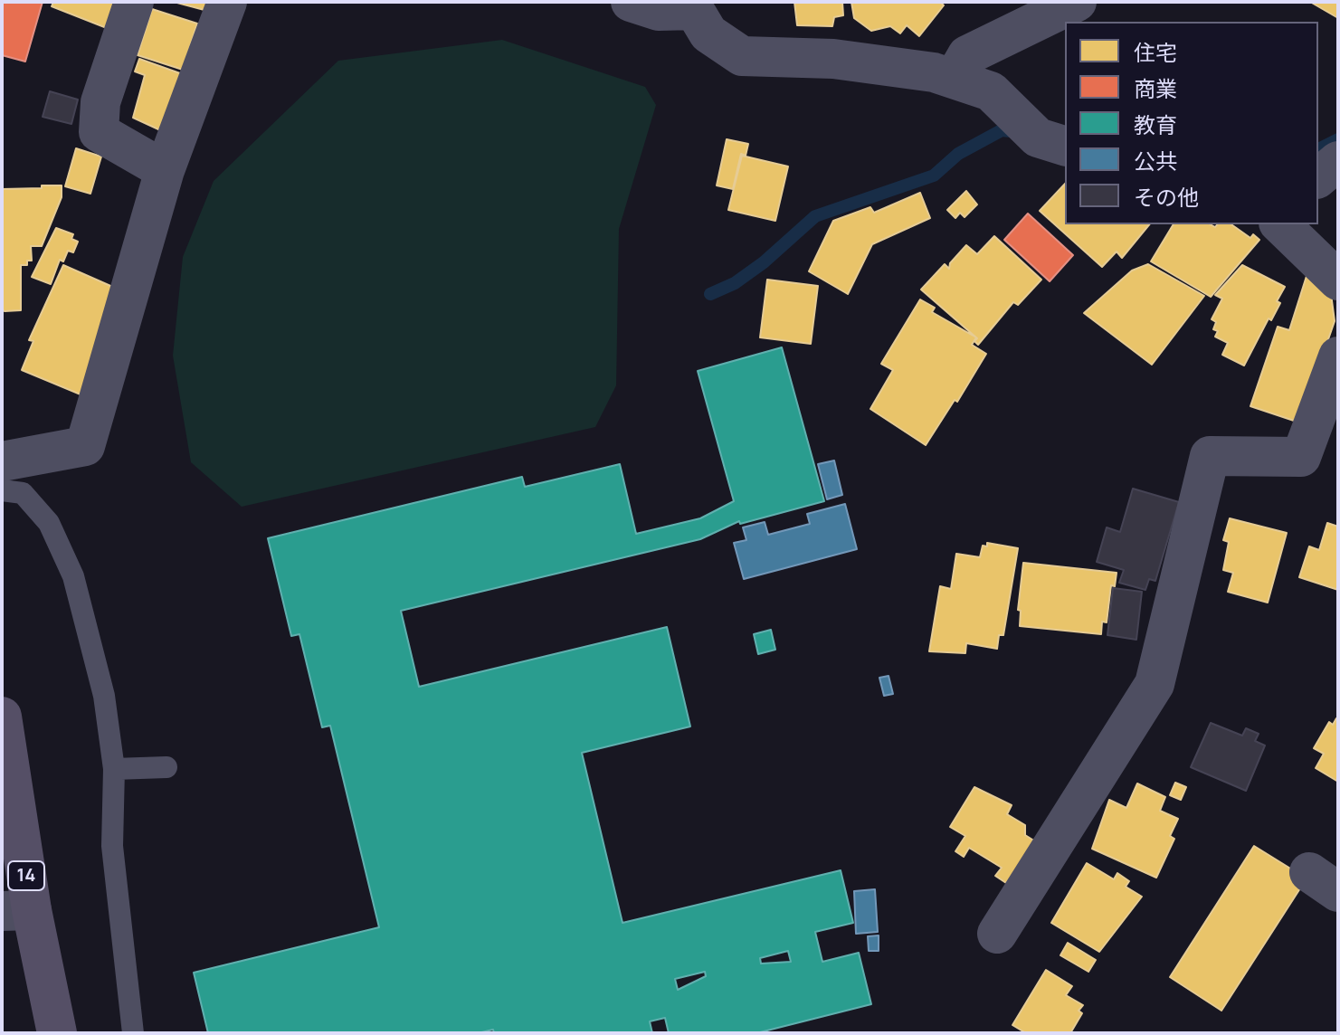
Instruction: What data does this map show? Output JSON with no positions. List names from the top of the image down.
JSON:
{
  "streets": {
    "main road": ["14"]
  },
  "legend": [
    "住宅",
    "商業",
    "教育",
    "公共",
    "その他"
  ]
}
